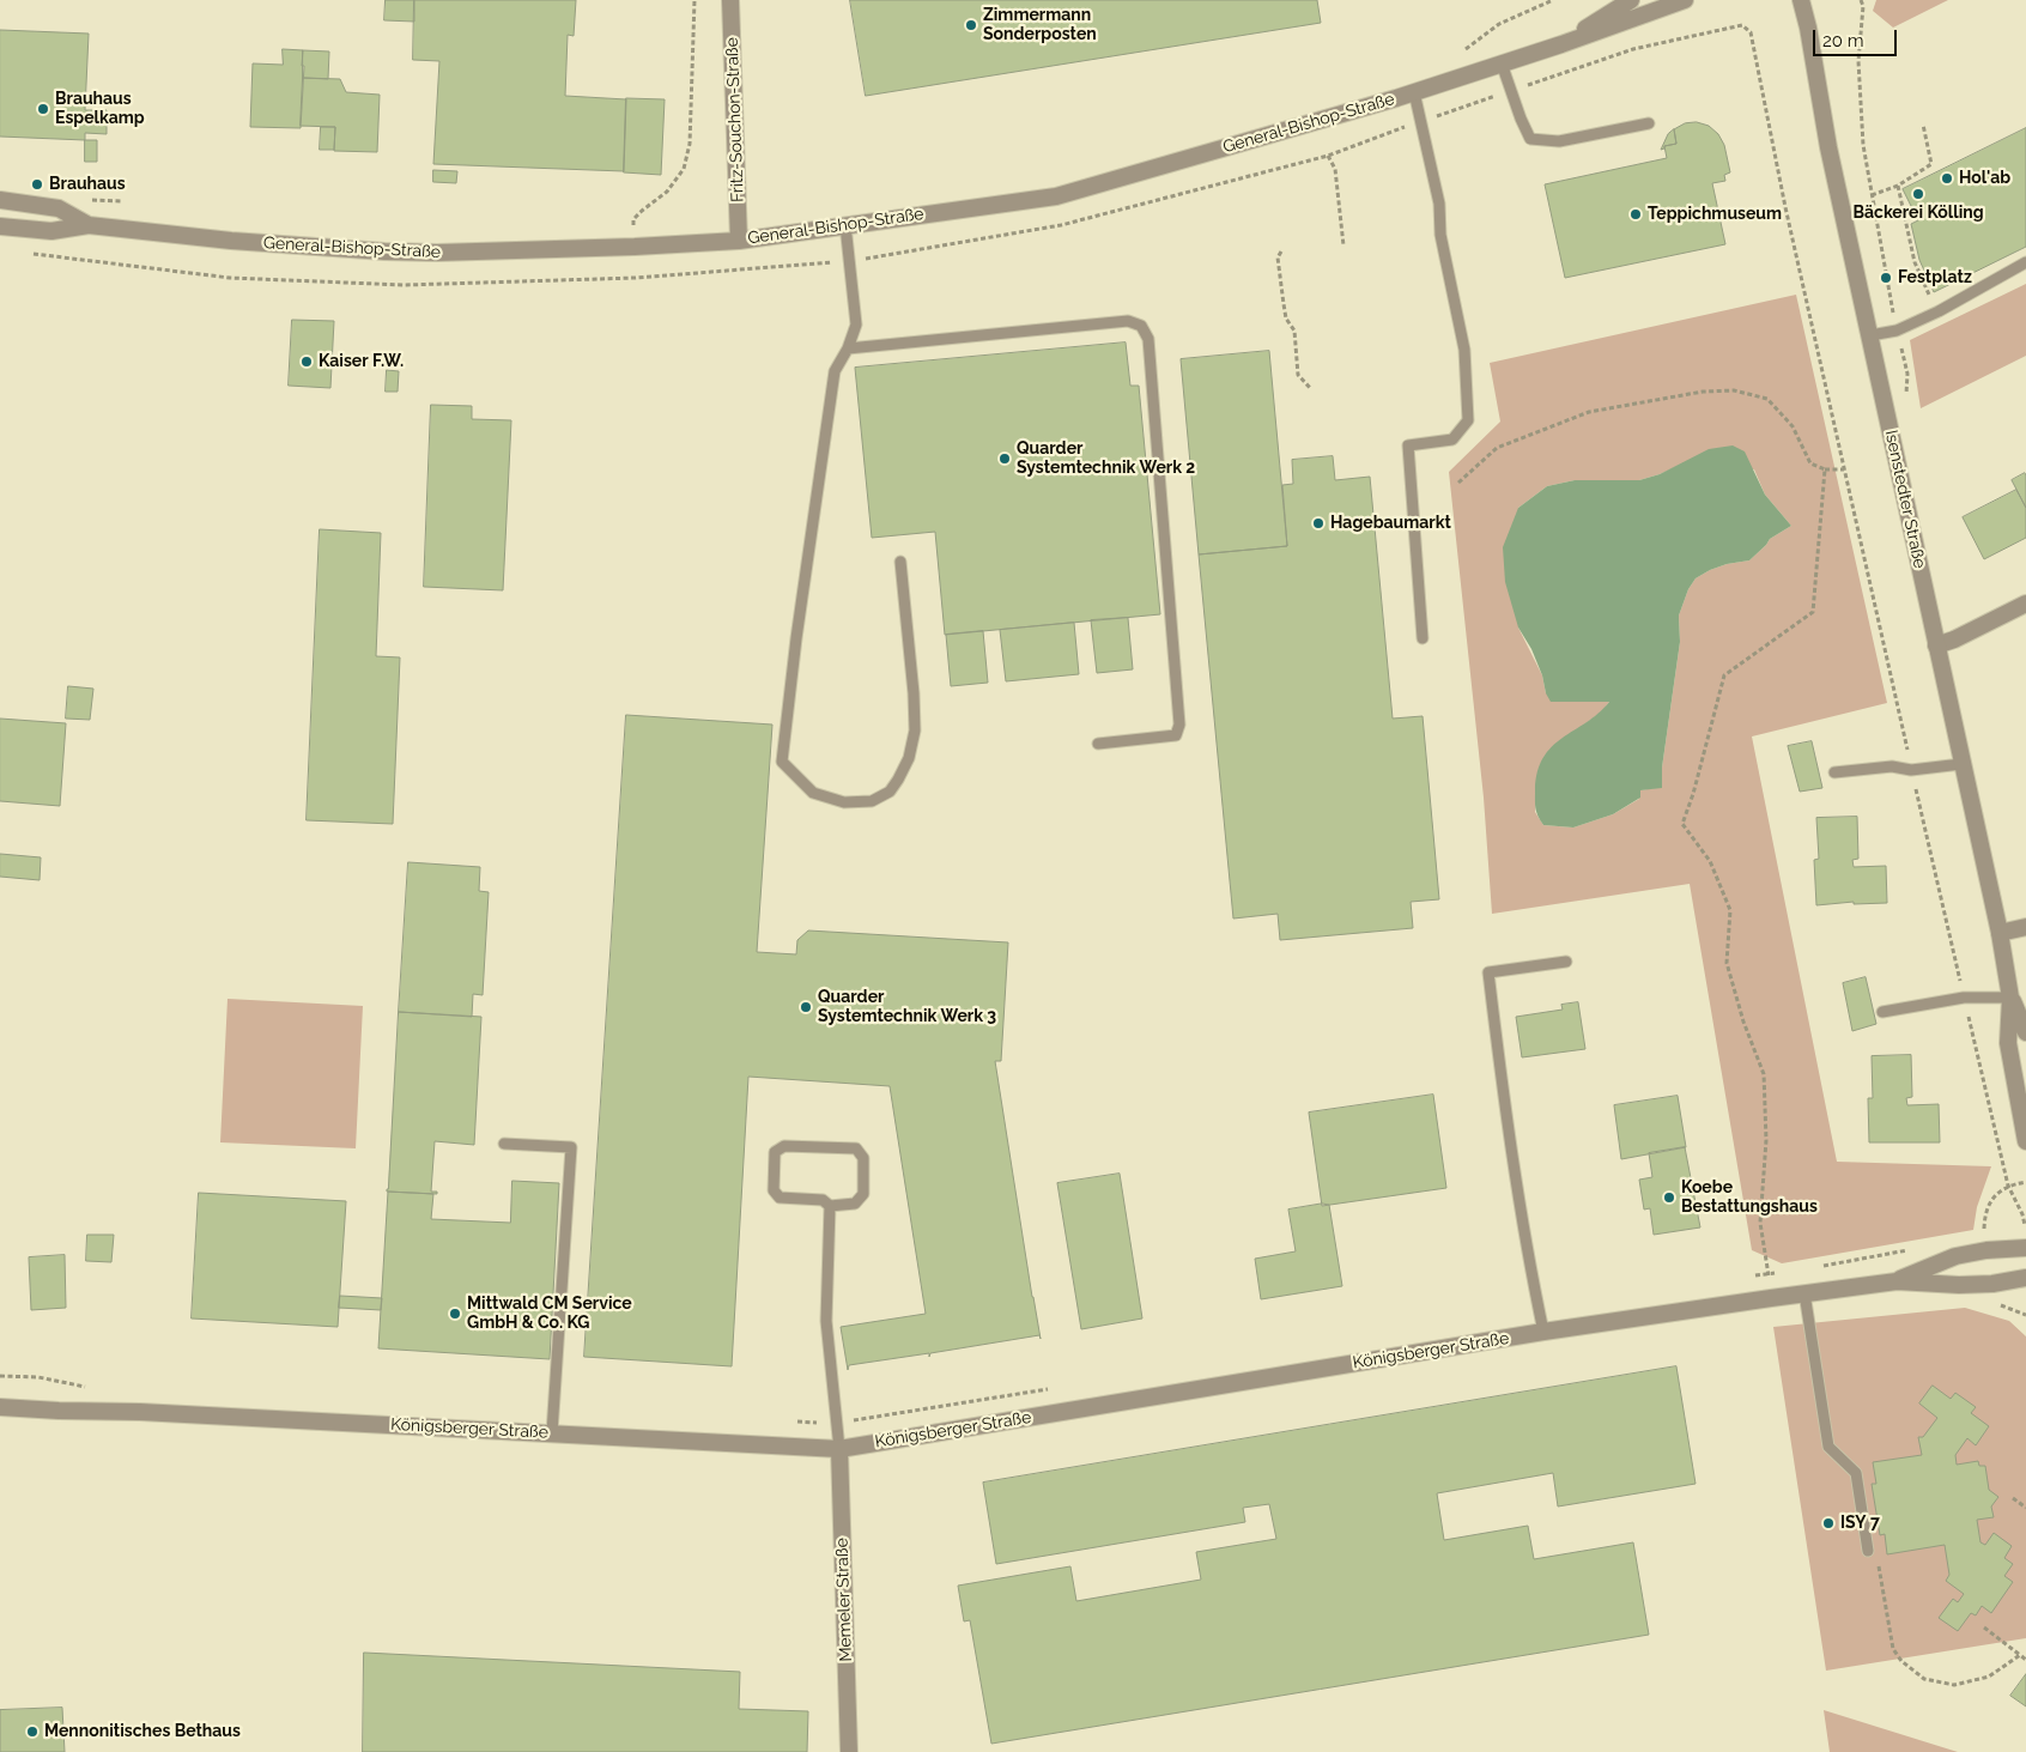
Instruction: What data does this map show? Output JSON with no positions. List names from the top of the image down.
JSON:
{
  "streets": {
    "street": [
      "Fritz-Souchon-Straße",
      "General-Bishop-Straße",
      "Isenstedter Straße",
      "Königsberger Straße",
      "Memeler Straße"
    ]
  },
  "crossings": [
    ["Fritz-Souchon-Straße", "General-Bishop-Straße"],
    ["Königsberger Straße", "Memeler Straße"]
  ],
  "places": [
    "Zimmermann Sonderposten",
    "Brauhaus Espelkamp",
    "Hol'ab",
    "Brauhaus",
    "Bäckerei Kölling",
    "Teppichmuseum",
    "Festplatz",
    "Kaiser F.W.",
    "Quarder Systemtechnik Werk 2",
    "Hagebaumarkt",
    "Quarder Systemtechnik Werk 3",
    "Koebe Bestattungshaus",
    "Mittwald CM Service GmbH & Co. KG",
    "ISY 7",
    "Mennonitisches Bethaus"
  ],
  "scale_bar": "20 m"
}
